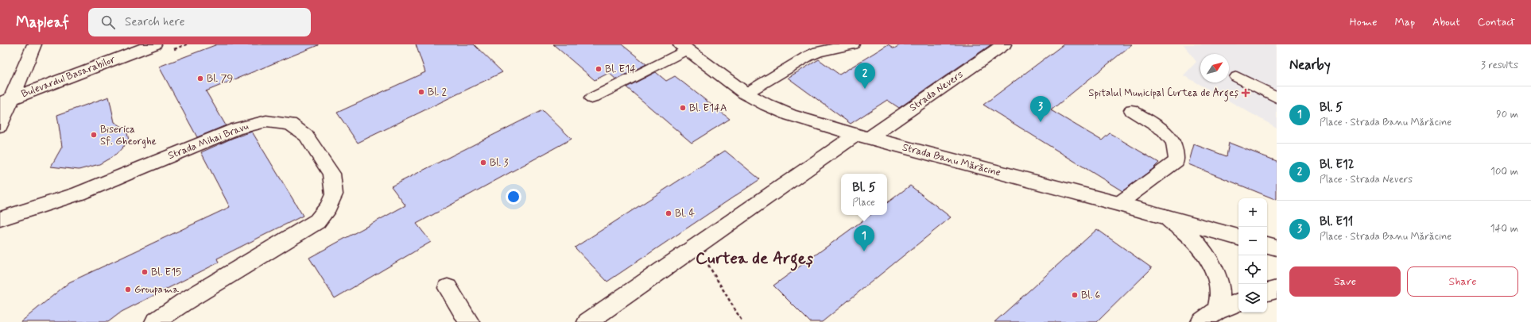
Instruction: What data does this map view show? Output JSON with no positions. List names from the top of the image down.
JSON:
{
  "streets": {
    "street": [
      "Bulevardul Basarabilor",
      "Strada Nevers",
      "Strada Mihai Bravu",
      "Strada Banu Mărăcine"
    ]
  },
  "crossings": [
    ["Strada Nevers", "Strada Banu Mărăcine"]
  ],
  "districts": ["Curtea de Argeș"],
  "places": {
    "other": [
      "Bl. E14",
      "Bl. 79",
      "Bl. 2",
      "Bl. E14A",
      "Biserica Sf. Gheorghe",
      "Bl. 3",
      "Bl. 4",
      "Bl. E15",
      "Groupama",
      "Bl. 6"
    ],
    "health": ["Spitalul Municipal Curtea de Argeș"]
  },
  "north": "top right",
  "page": {
    "header": "Mapleaf",
    "search": "Search here",
    "nav": [
      "Home",
      "Map",
      "About",
      "Contact"
    ],
    "heading": ["Nearby", "3 results"],
    "pins": ["2", "3", "1"],
    "list": [
      {
        "mark": "1",
        "name": "Bl. 5",
        "note": "Place · Strada Banu Mărăcine",
        "value": "90 m"
      },
      {
        "mark": "2",
        "name": "Bl. E12",
        "note": "Place · Strada Nevers",
        "value": "100 m"
      },
      {
        "mark": "3",
        "name": "Bl. E11",
        "note": "Place · Strada Banu Mărăcine",
        "value": "140 m"
      }
    ],
    "popup": ["Bl. 5", "Place"],
    "map_buttons": ["+", "−"],
    "buttons": ["Save", "Share"]
  }
}
